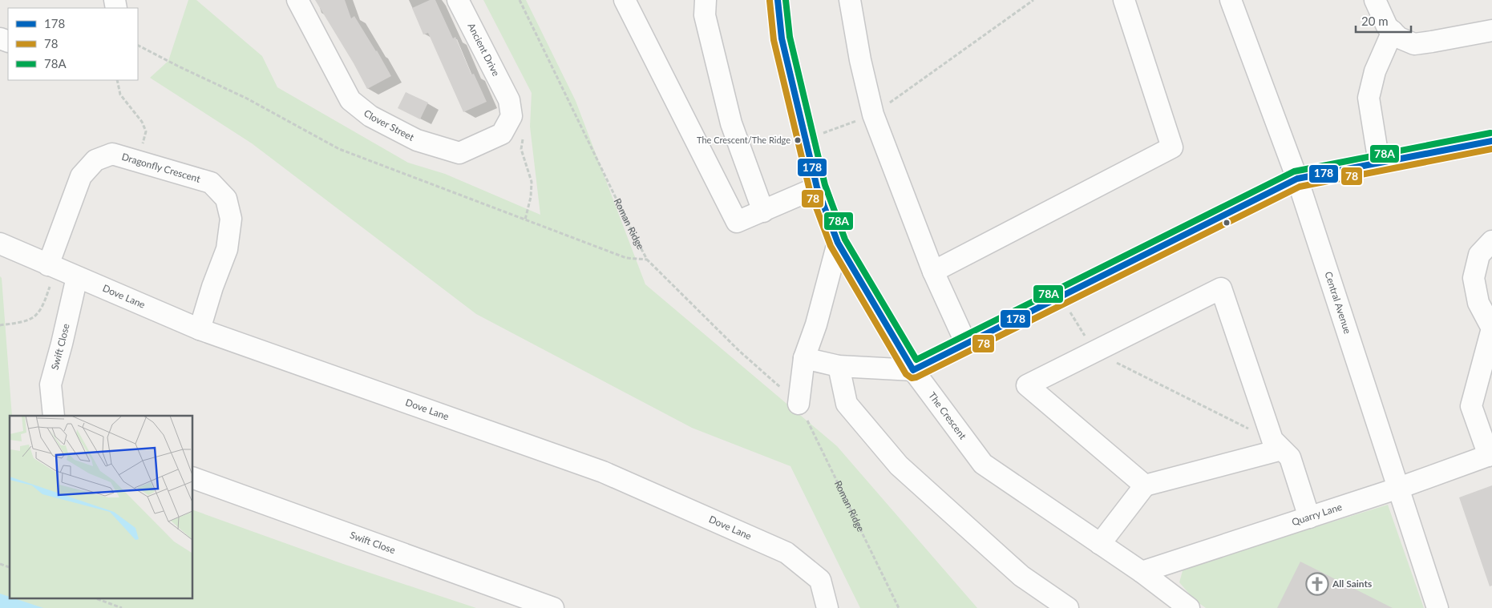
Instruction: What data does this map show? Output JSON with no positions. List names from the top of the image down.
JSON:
{
  "streets": {
    "street": [
      "Ancient Drive",
      "Clover Street",
      "Dragonfly Crescent",
      "Dove Lane",
      "Central Avenue",
      "Swift Close",
      "The Crescent",
      "Quarry Lane"
    ],
    "path": ["Roman Ridge"]
  },
  "crossings": [
    ["Ancient Drive", "Clover Street"],
    ["Dragonfly Crescent", "Dove Lane"],
    ["Dove Lane", "Swift Close"],
    ["Central Avenue", "Quarry Lane"],
    ["The Crescent", "Quarry Lane"]
  ],
  "places": {
    "other": ["The Crescent/The Ridge"],
    "church": ["All Saints"]
  },
  "lines": ["transit line 178", "transit line 78A", "transit line 78"],
  "legend": ["178", "78", "78A"],
  "scale_bar": "20 m"
}
